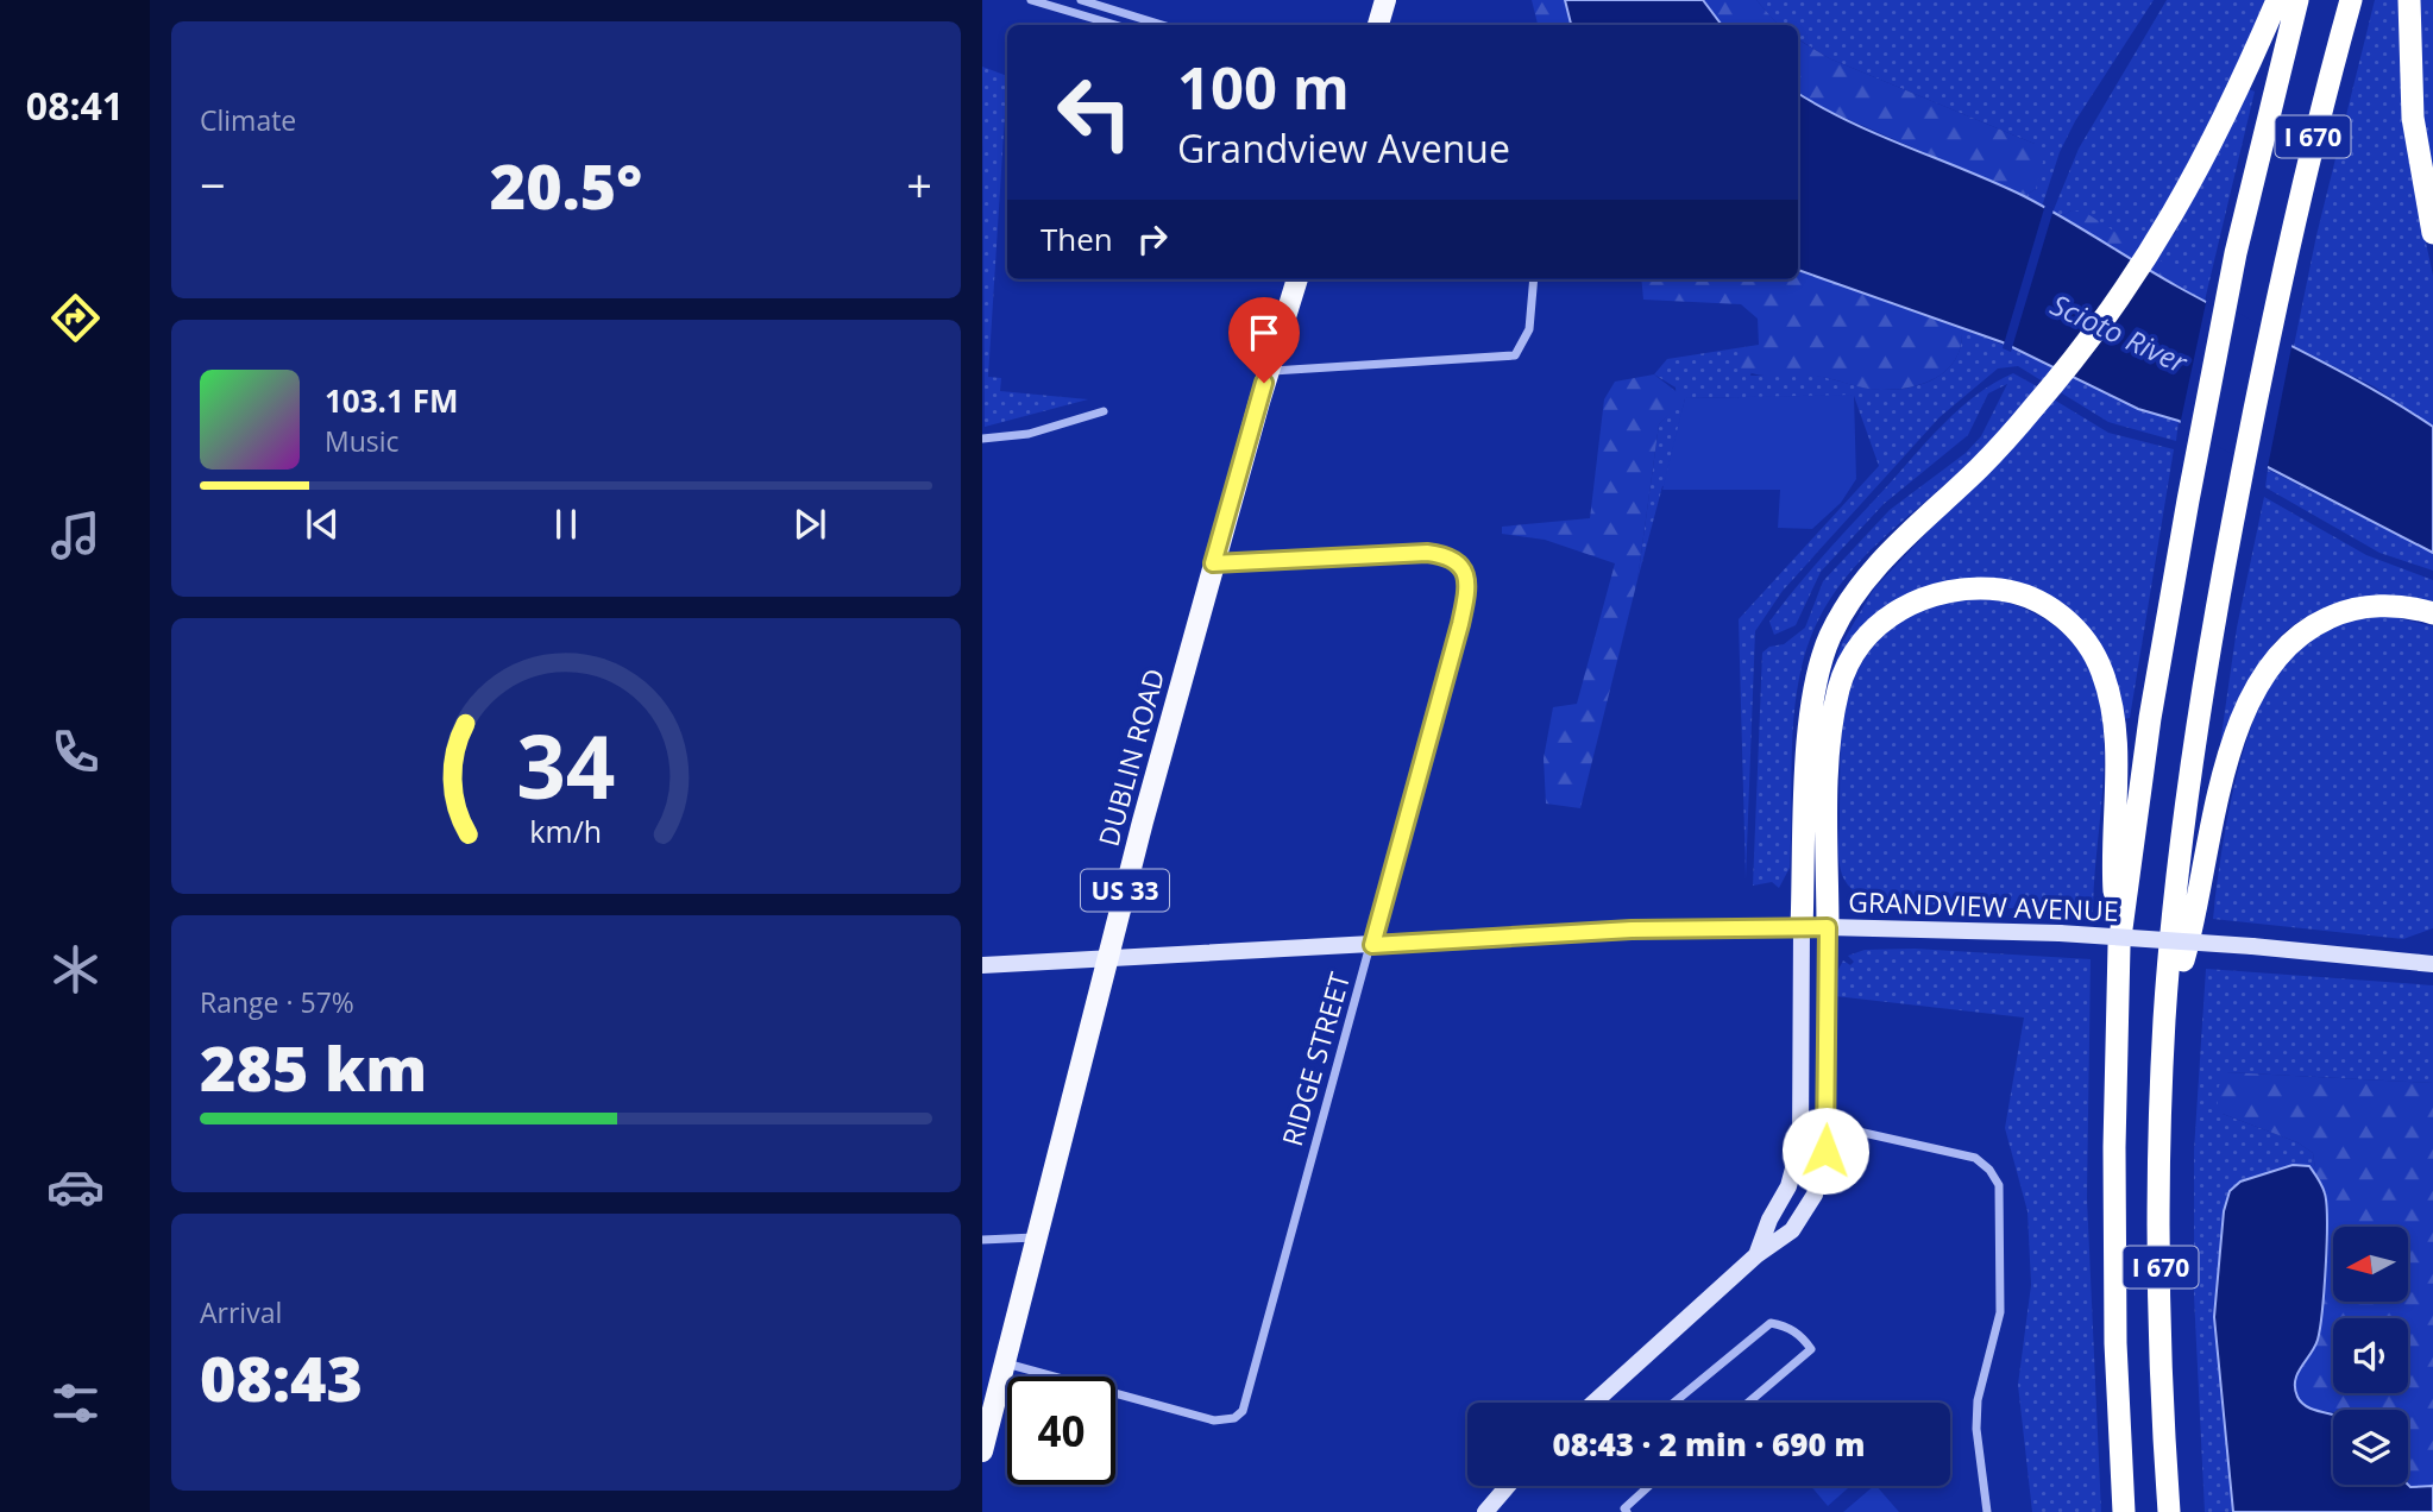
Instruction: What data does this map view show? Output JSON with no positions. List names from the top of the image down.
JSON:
{
  "streets": {
    "highway": ["I 670"],
    "main road": ["DUBLIN ROAD", "US 33", "GRANDVIEW AVENUE"],
    "street": ["RIDGE STREET"]
  },
  "crossings": [
    ["DUBLIN ROAD", "GRANDVIEW AVENUE"],
    ["DUBLIN ROAD", "RIDGE STREET"],
    ["GRANDVIEW AVENUE", "RIDGE STREET"]
  ],
  "water": ["Scioto River"],
  "north": "left",
  "page": {
    "tabs": "08:41",
    "tile": [
      "Climate",
      ["Range · 57%", "285 km"],
      ["Arrival", "08:43"]
    ],
    "turn": ["100 m", "Grandview Avenue"],
    "heat": ["−", "20.5°", "+"],
    "then": "Then",
    "song": ["103.1 FM", "Music"],
    "limit": "40",
    "trip": "08:43 · 2 min · 690 m",
    "gauge": ["34", "km/h"]
  }
}
